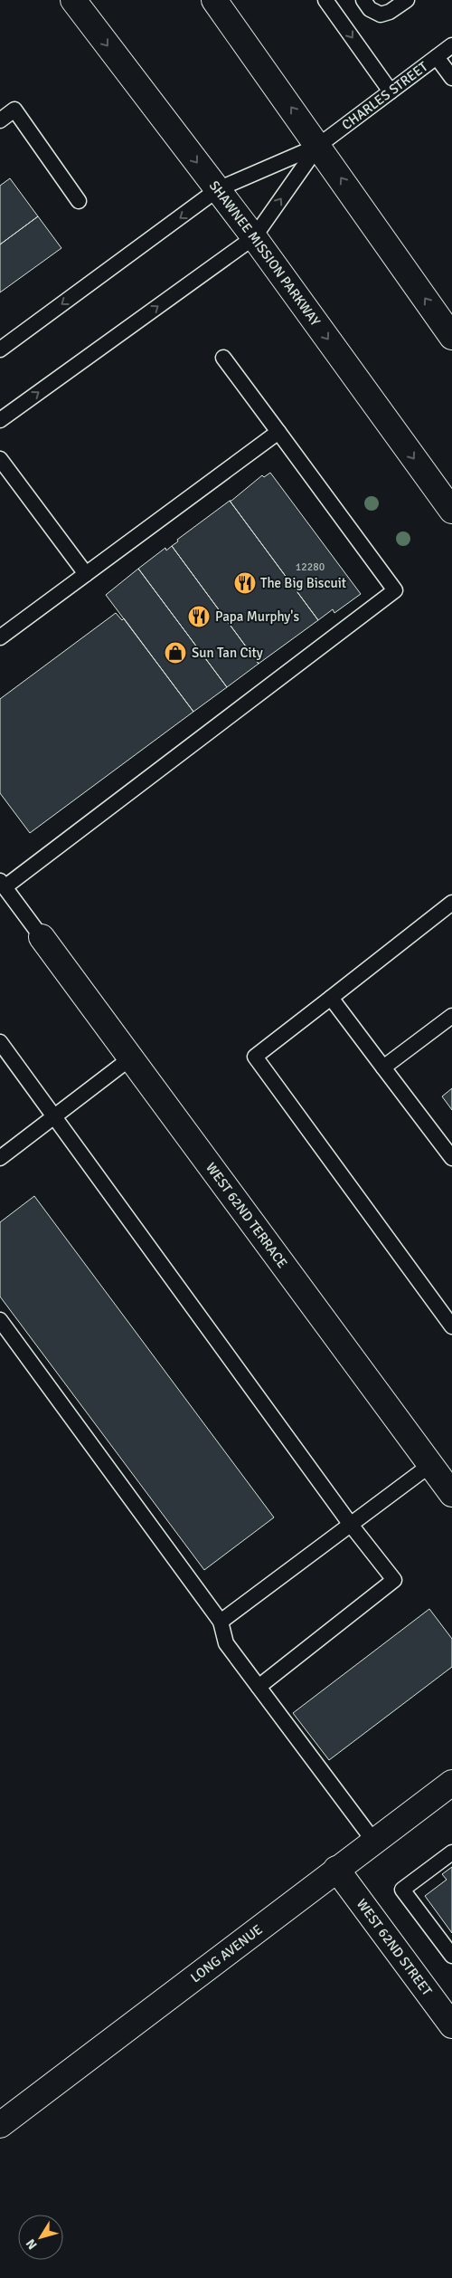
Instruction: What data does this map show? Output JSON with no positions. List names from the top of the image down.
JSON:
{
  "streets": {
    "main road": [
      "SHAWNEE MISSION PARKWAY",
      "WEST 62ND TERRACE",
      "WEST 62ND STREET",
      "LONG AVENUE"
    ],
    "lane": ["CHARLES STREET"]
  },
  "crossings": [
    ["WEST 62ND STREET", "LONG AVENUE"]
  ],
  "places": {
    "restaurant": ["The Big Biscuit", "Papa Murphy's"],
    "shop": ["Sun Tan City"]
  },
  "house_numbers": ["12280"],
  "north": "bottom left"
}
